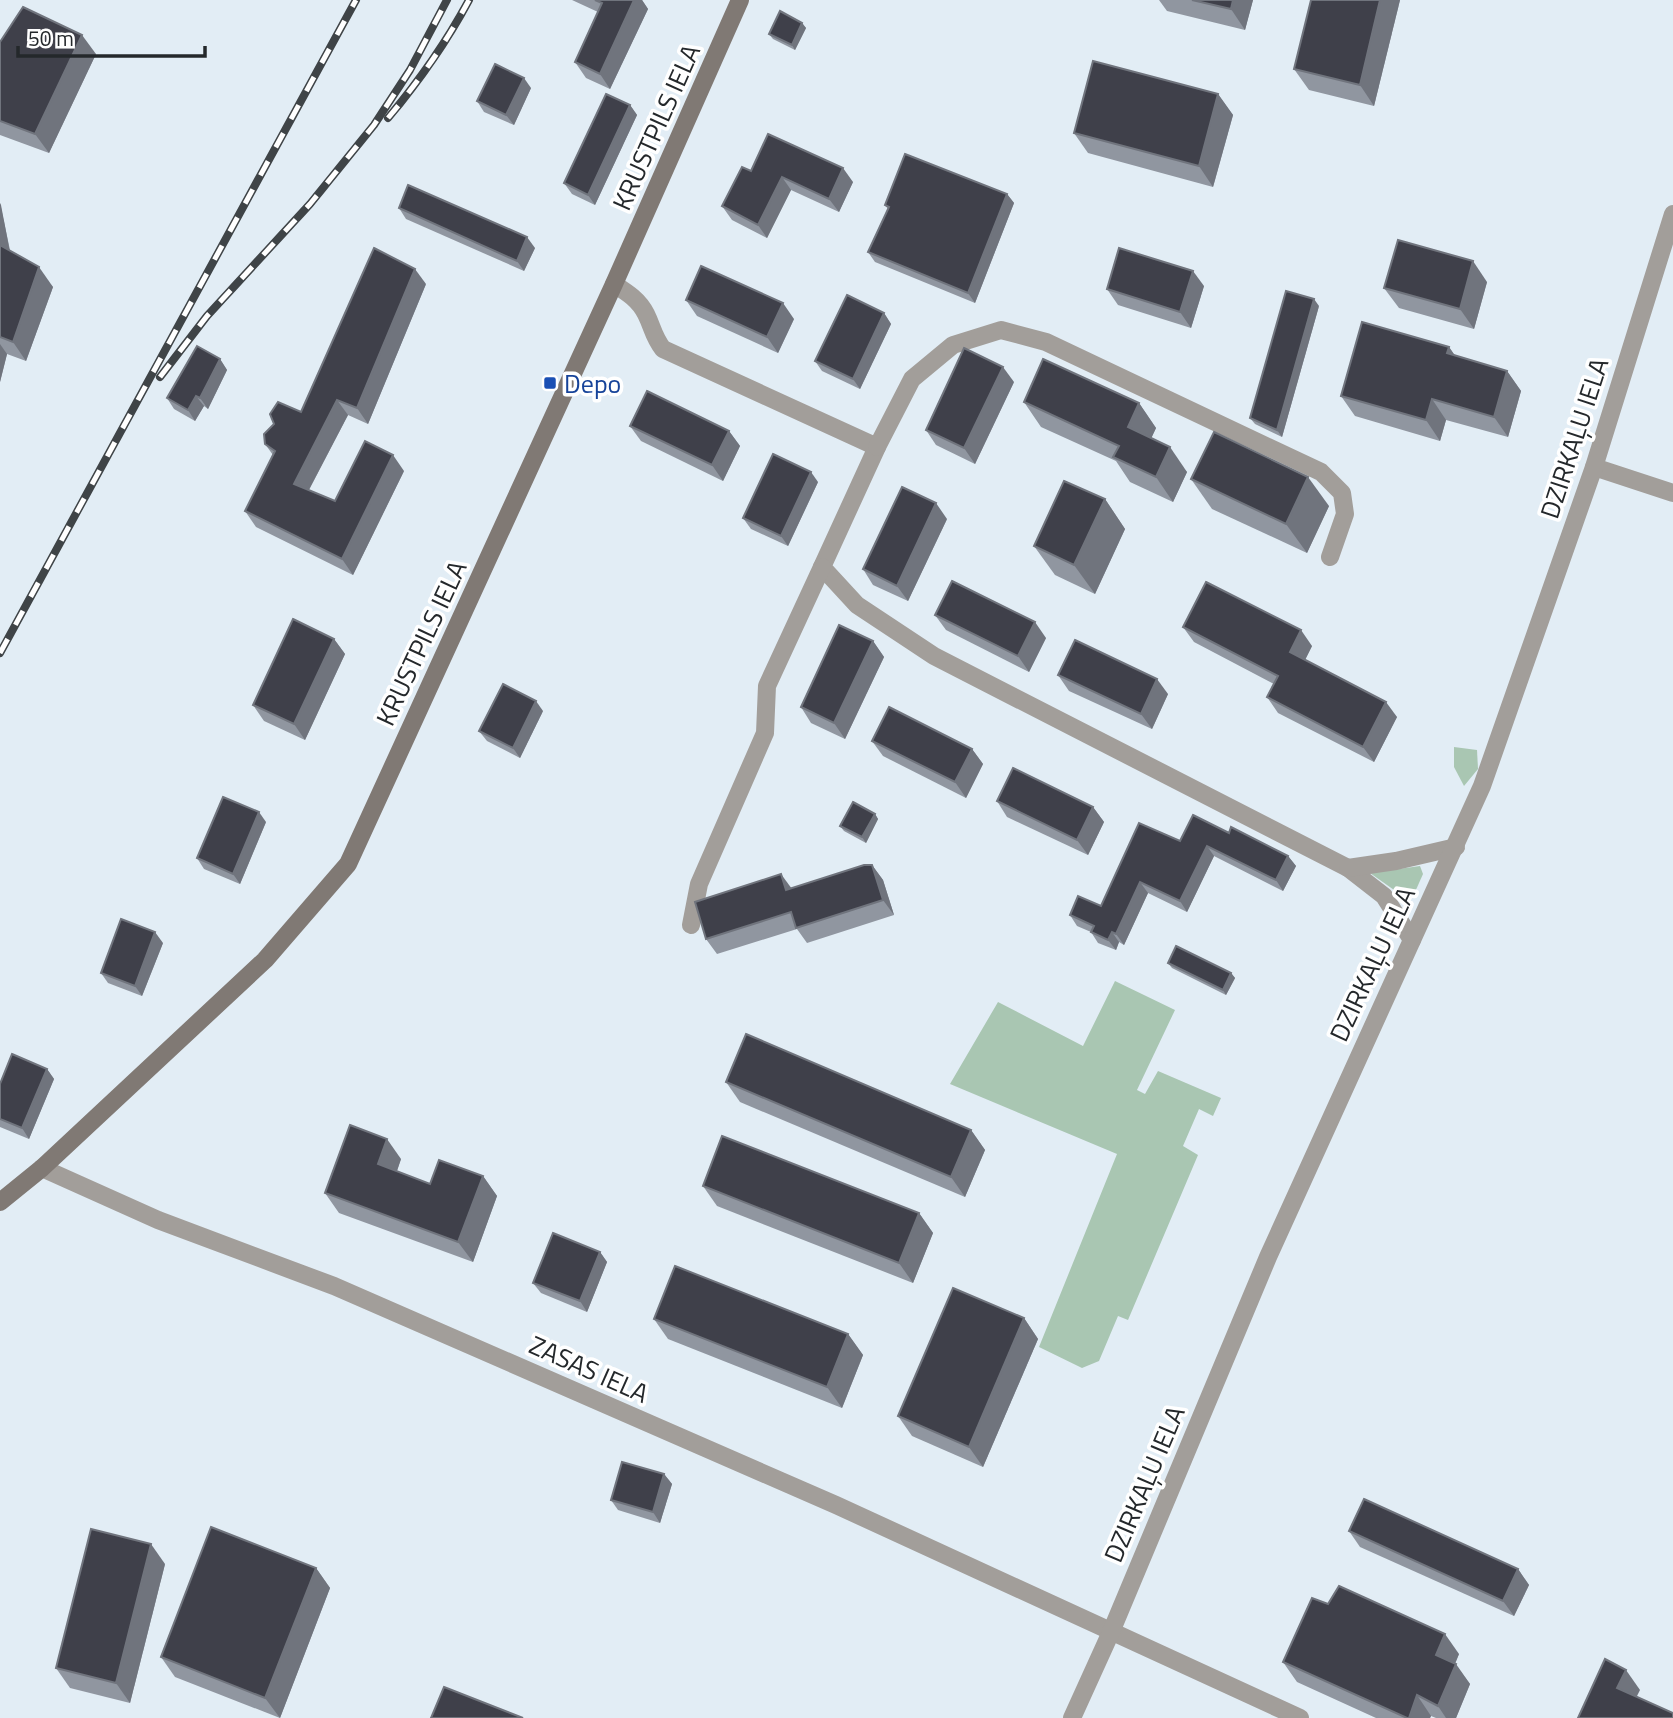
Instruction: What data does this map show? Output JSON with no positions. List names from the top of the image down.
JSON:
{
  "streets": {
    "main road": ["KRUSTPILS IELA"],
    "street": ["DZIRKAĻU IELA", "ZASAS IELA"]
  },
  "crossings": [
    ["KRUSTPILS IELA", "ZASAS IELA"],
    ["DZIRKAĻU IELA", "ZASAS IELA"]
  ],
  "places": {
    "transit": ["Depo"]
  },
  "scale_bar": "50 m"
}
